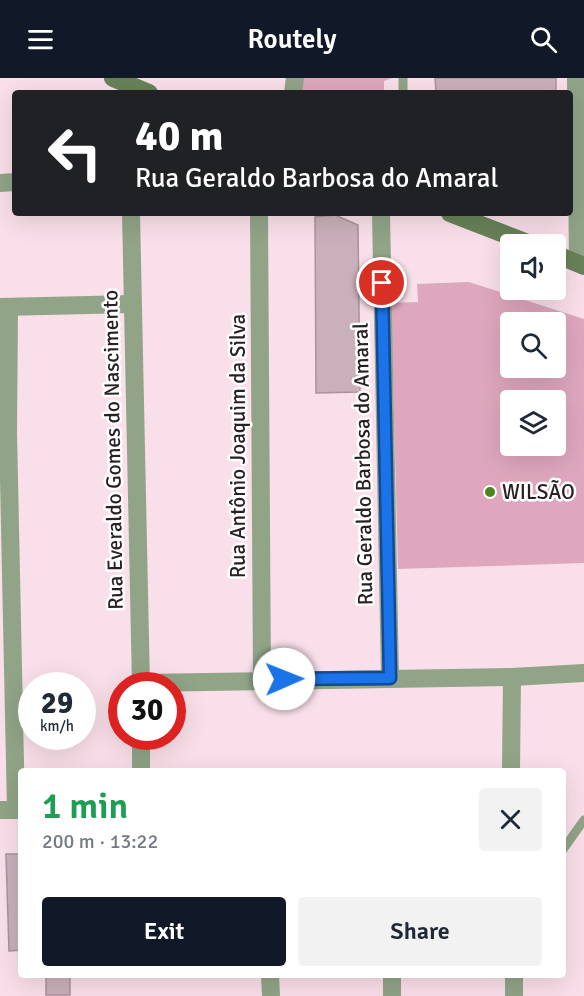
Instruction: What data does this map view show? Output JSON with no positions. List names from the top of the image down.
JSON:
{
  "streets": {
    "street": ["Rua Antônio Joaquim da Silva", "Rua Everaldo Gomes do Nascimento", "Rua Geraldo Barbosa do Amaral"]
  },
  "places": ["WILSÃO"],
  "page": {
    "header": "Routely",
    "turn": ["40 m", "Rua Geraldo Barbosa do Amaral"],
    "speed": "29 km/h",
    "limit": "30",
    "heading": ["1 min", "200 m · 13:22"],
    "buttons": ["Exit", "Share"]
  }
}
